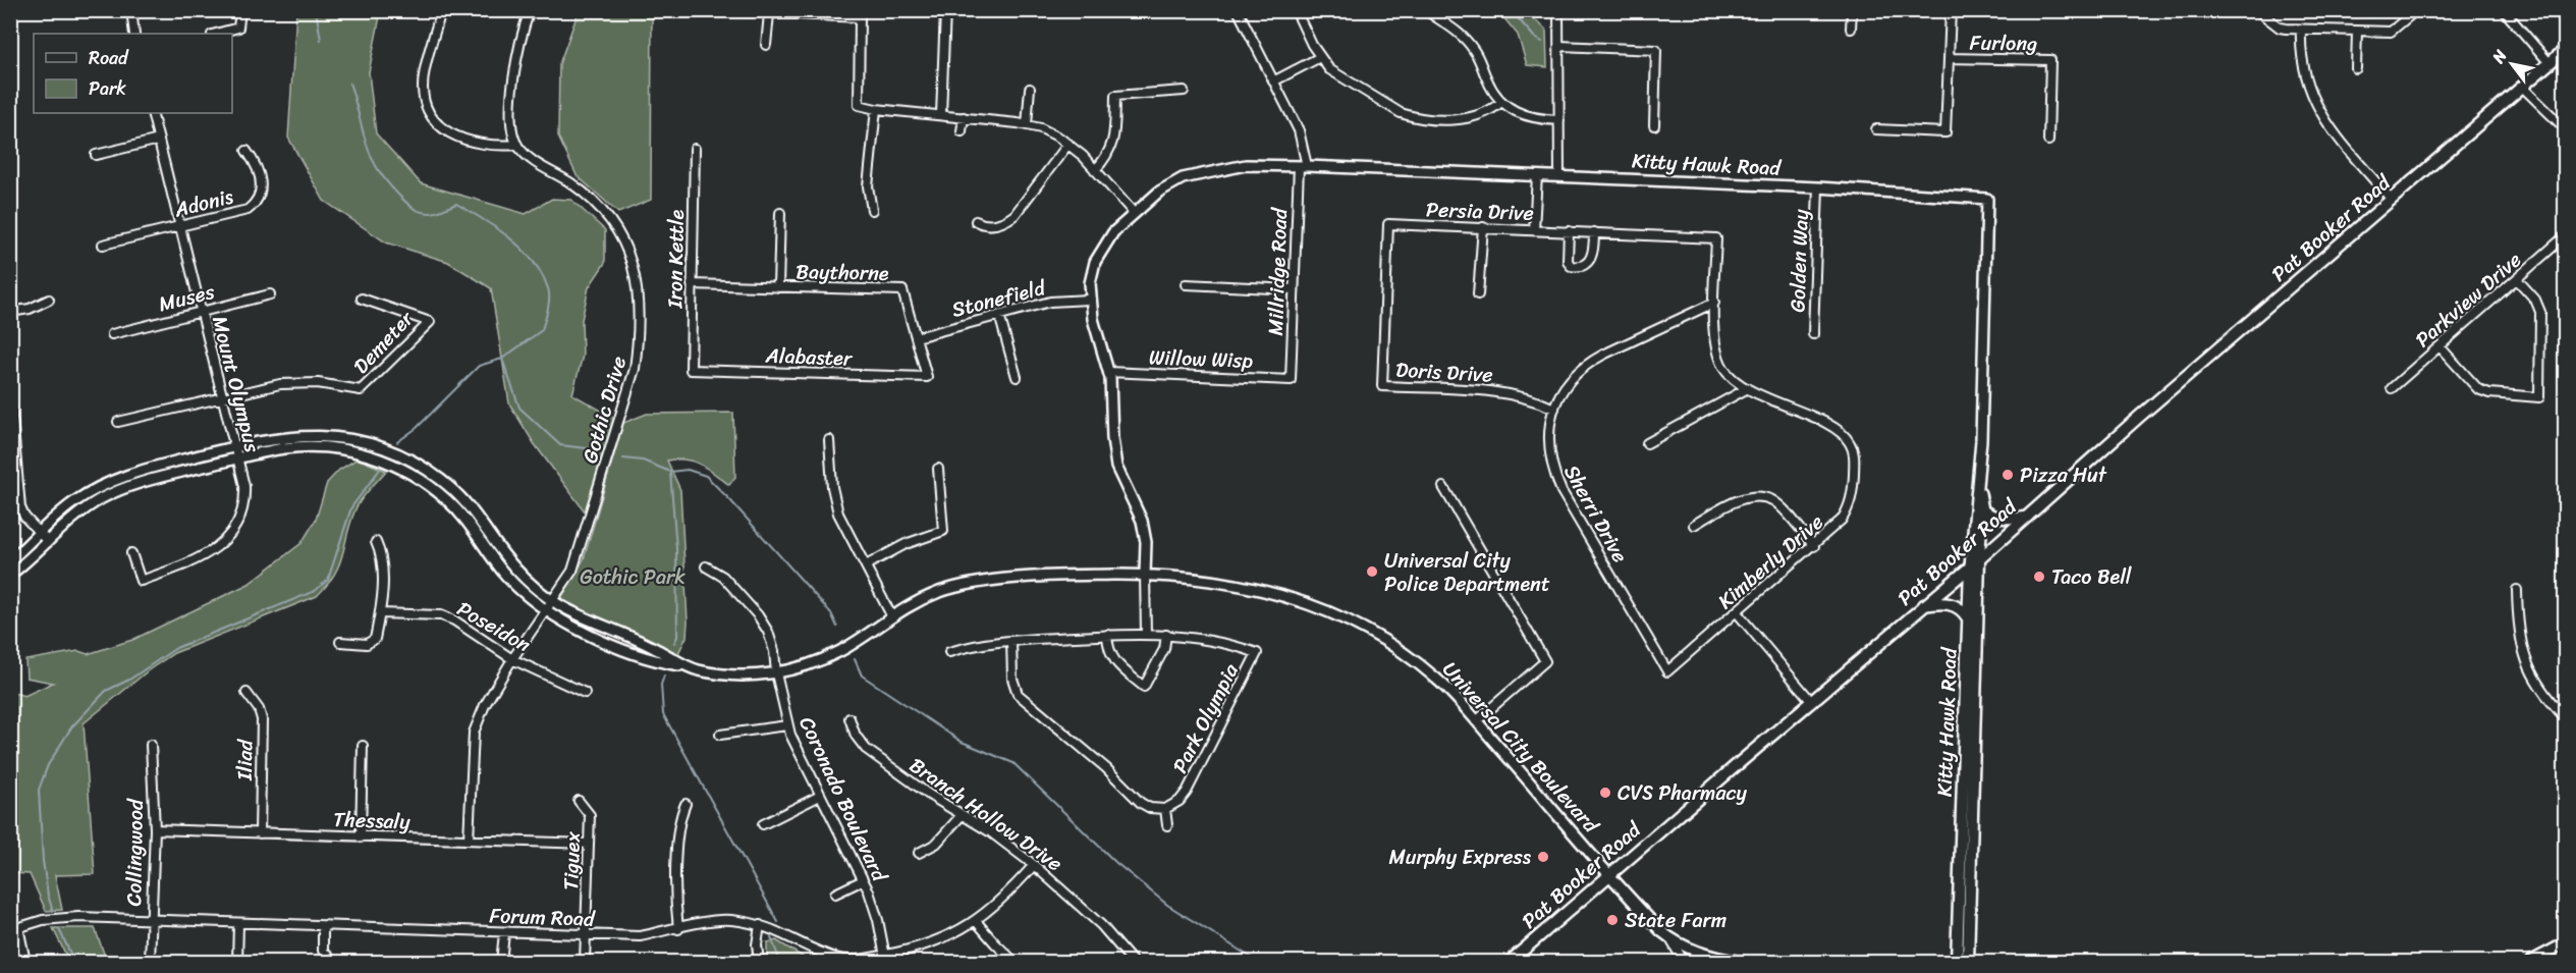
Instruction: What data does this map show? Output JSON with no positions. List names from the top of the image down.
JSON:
{
  "streets": {
    "main road": ["Kitty Hawk Road", "Pat Booker Road"],
    "street": [
      "Furlong",
      "Adonis",
      "Persia Drive",
      "Iron Kettle",
      "Golden Way",
      "Baythorne",
      "Millridge Road",
      "Muses",
      "Stonefield",
      "Parkview Drive",
      "Demeter",
      "Alabaster",
      "Willow Wisp",
      "Doris Drive",
      "Mount Olympus",
      "Gothic Drive",
      "Sherri Drive",
      "Kimberly Drive",
      "Poseidon",
      "Park Olympia",
      "Universal City Boulevard",
      "Iliad",
      "Coronado Boulevard",
      "Branch Hollow Drive",
      "Thessaly",
      "Collingwood",
      "Tiguex",
      "Forum Road"
    ]
  },
  "crossings": [
    ["Kitty Hawk Road", "Pat Booker Road"],
    ["Kitty Hawk Road", "Golden Way"],
    ["Kitty Hawk Road", "Millridge Road"],
    ["Kitty Hawk Road", "Stonefield"],
    ["Adonis", "Mount Olympus"],
    ["Persia Drive", "Doris Drive"],
    ["Persia Drive", "Kimberly Drive"],
    ["Pat Booker Road", "Universal City Boulevard"],
    ["Iron Kettle", "Baythorne"],
    ["Iron Kettle", "Alabaster"],
    ["Baythorne", "Stonefield"],
    ["Baythorne", "Alabaster"],
    ["Millridge Road", "Willow Wisp"],
    ["Muses", "Mount Olympus"],
    ["Demeter", "Mount Olympus"],
    ["Doris Drive", "Sherri Drive"],
    ["Mount Olympus", "Universal City Boulevard"],
    ["Gothic Drive", "Poseidon"],
    ["Gothic Drive", "Universal City Boulevard"],
    ["Gothic Drive", "Thessaly"],
    ["Sherri Drive", "Kimberly Drive"],
    ["Universal City Boulevard", "Coronado Boulevard"],
    ["Iliad", "Thessaly"],
    ["Coronado Boulevard", "Forum Road"],
    ["Branch Hollow Drive", "Forum Road"],
    ["Thessaly", "Collingwood"],
    ["Thessaly", "Tiguex"],
    ["Collingwood", "Forum Road"],
    ["Tiguex", "Forum Road"]
  ],
  "parks": ["Gothic Park"],
  "places": [
    "Pizza Hut",
    "Universal City Police Department",
    "Taco Bell",
    "CVS Pharmacy",
    "Murphy Express",
    "State Farm"
  ],
  "legend": ["Road", "Park"],
  "north": "top left"
}
